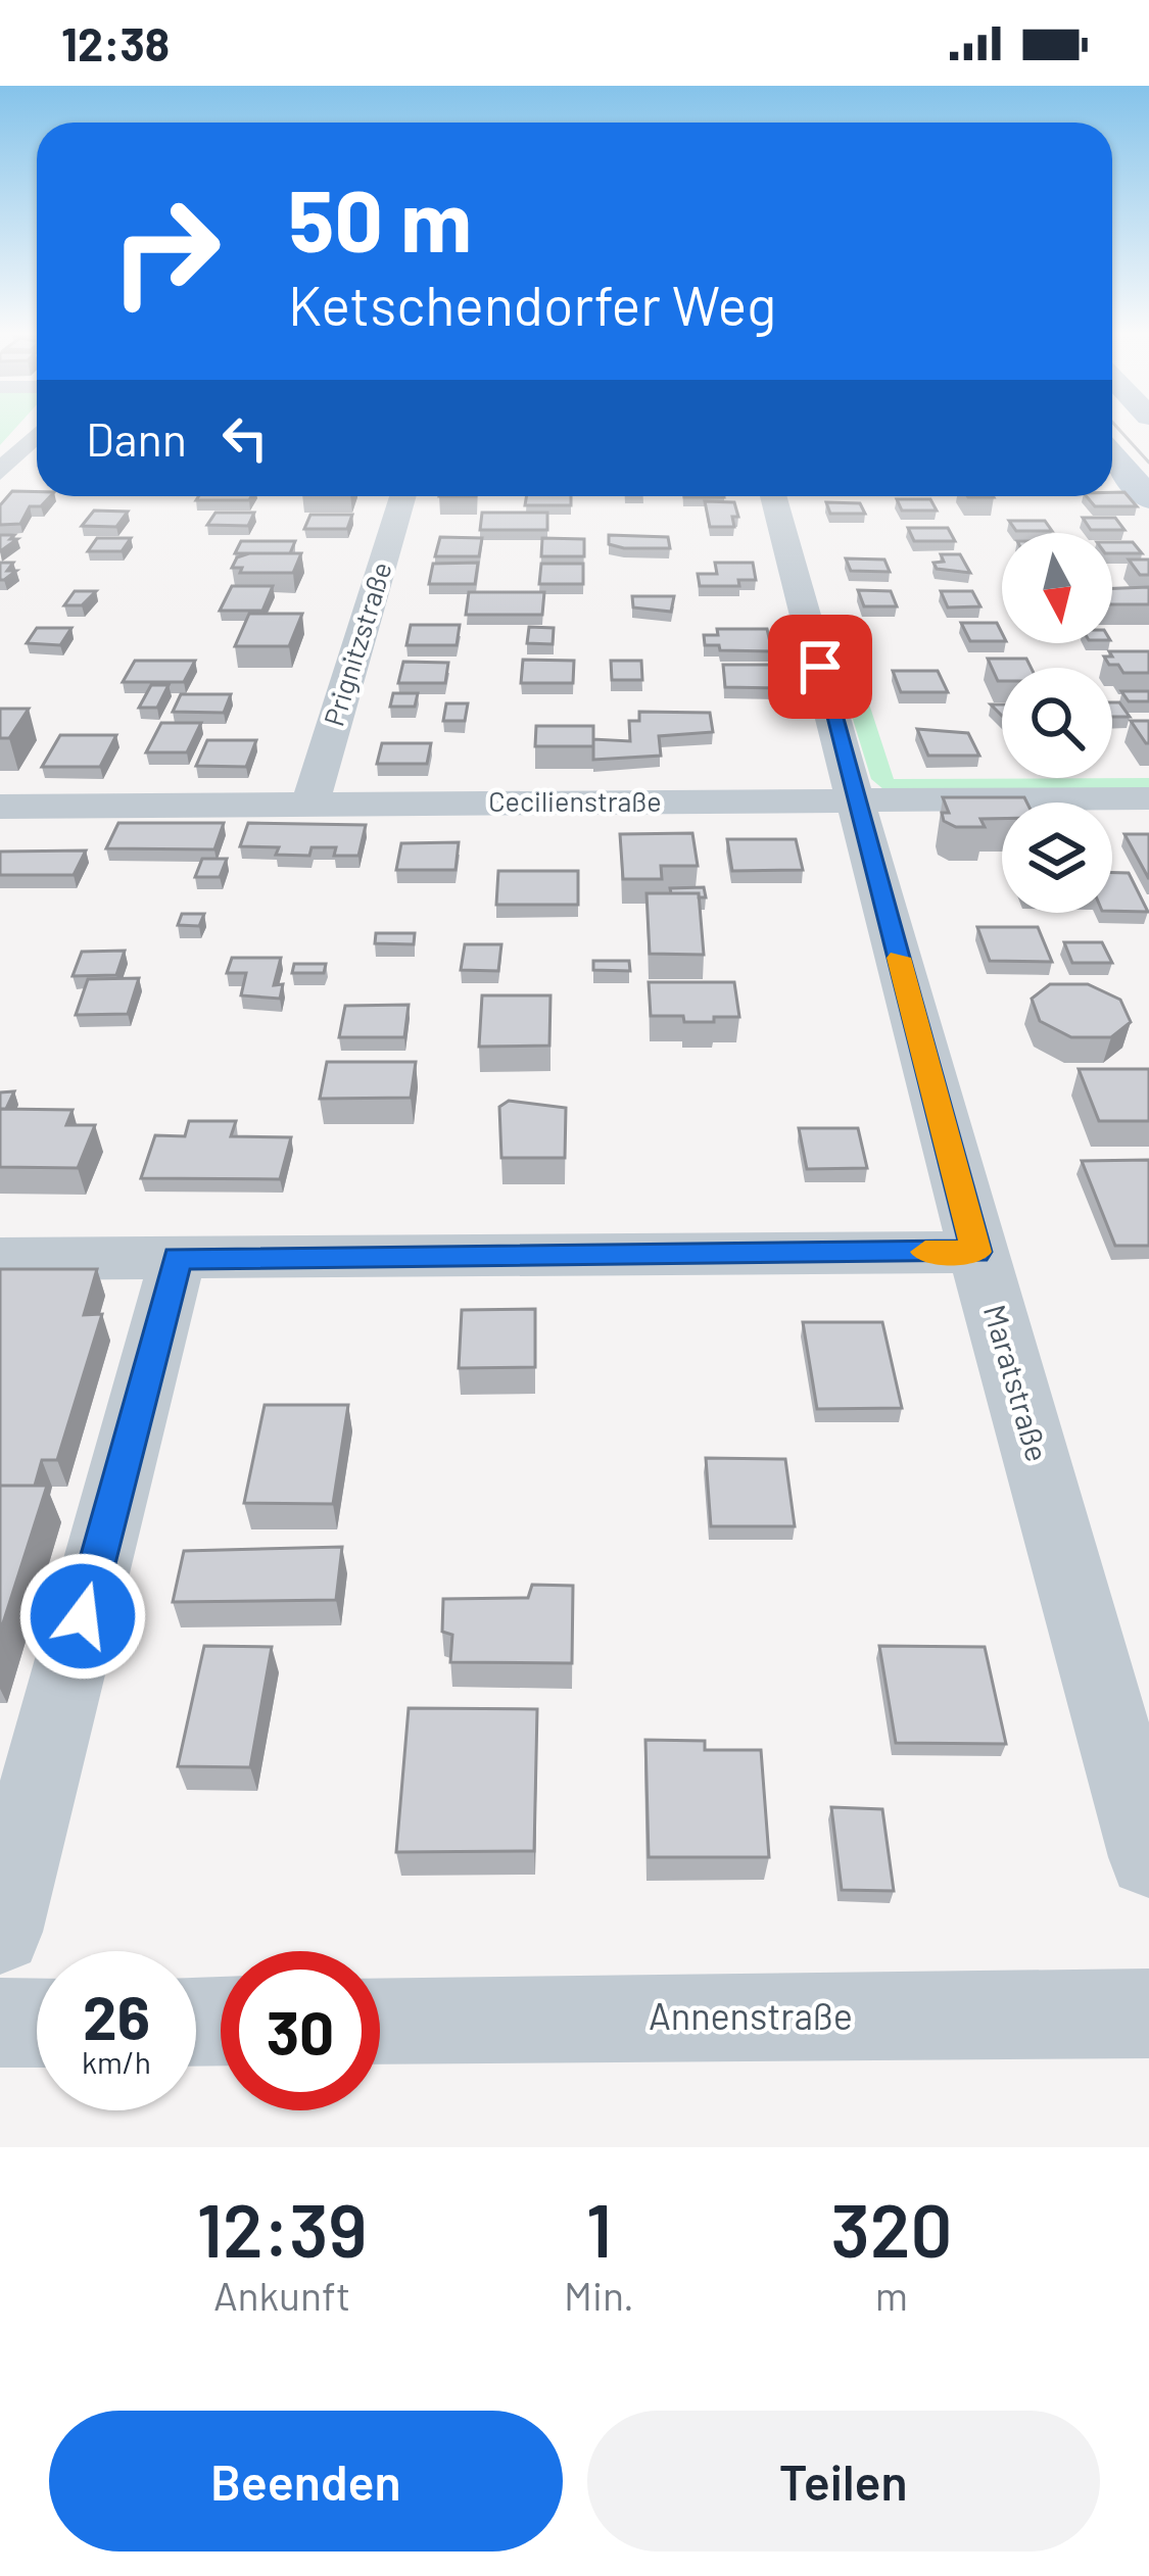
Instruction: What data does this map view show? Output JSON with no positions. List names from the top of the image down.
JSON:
{
  "streets": {
    "street": [
      "Prignitzstraße",
      "Cecilienstraße",
      "Maratstraße",
      "Annenstraße"
    ]
  },
  "crossings": [
    ["Prignitzstraße", "Cecilienstraße"],
    ["Cecilienstraße", "Maratstraße"]
  ],
  "north": "bottom",
  "page": {
    "status": "12:38",
    "turn": ["50 m", "Ketschendorfer Weg"],
    "then": "Dann",
    "speed": "26 km/h",
    "limit": "30",
    "eta": [
      "12:39",
      "Ankunft",
      "1",
      "Min.",
      "320",
      "m"
    ],
    "buttons": ["Beenden", "Teilen"]
  }
}
